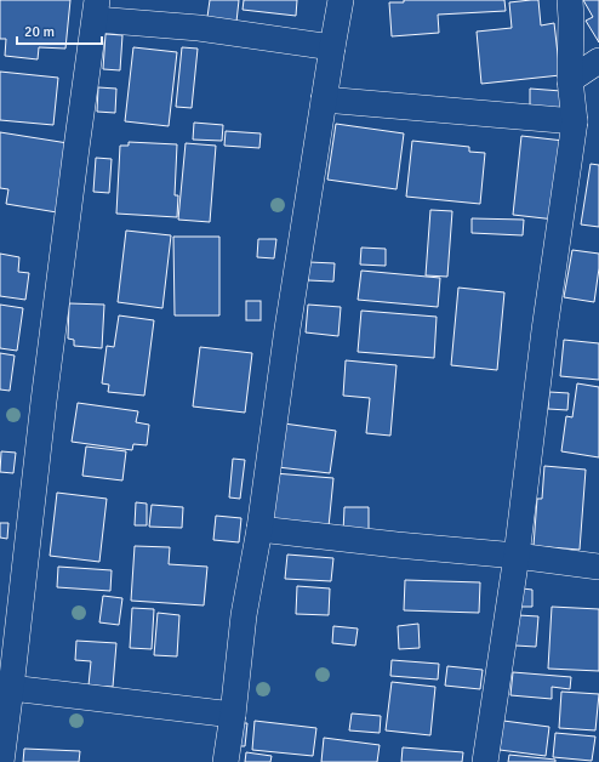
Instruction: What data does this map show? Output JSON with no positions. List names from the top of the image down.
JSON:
{
  "scale_bar": "20 m"
}
